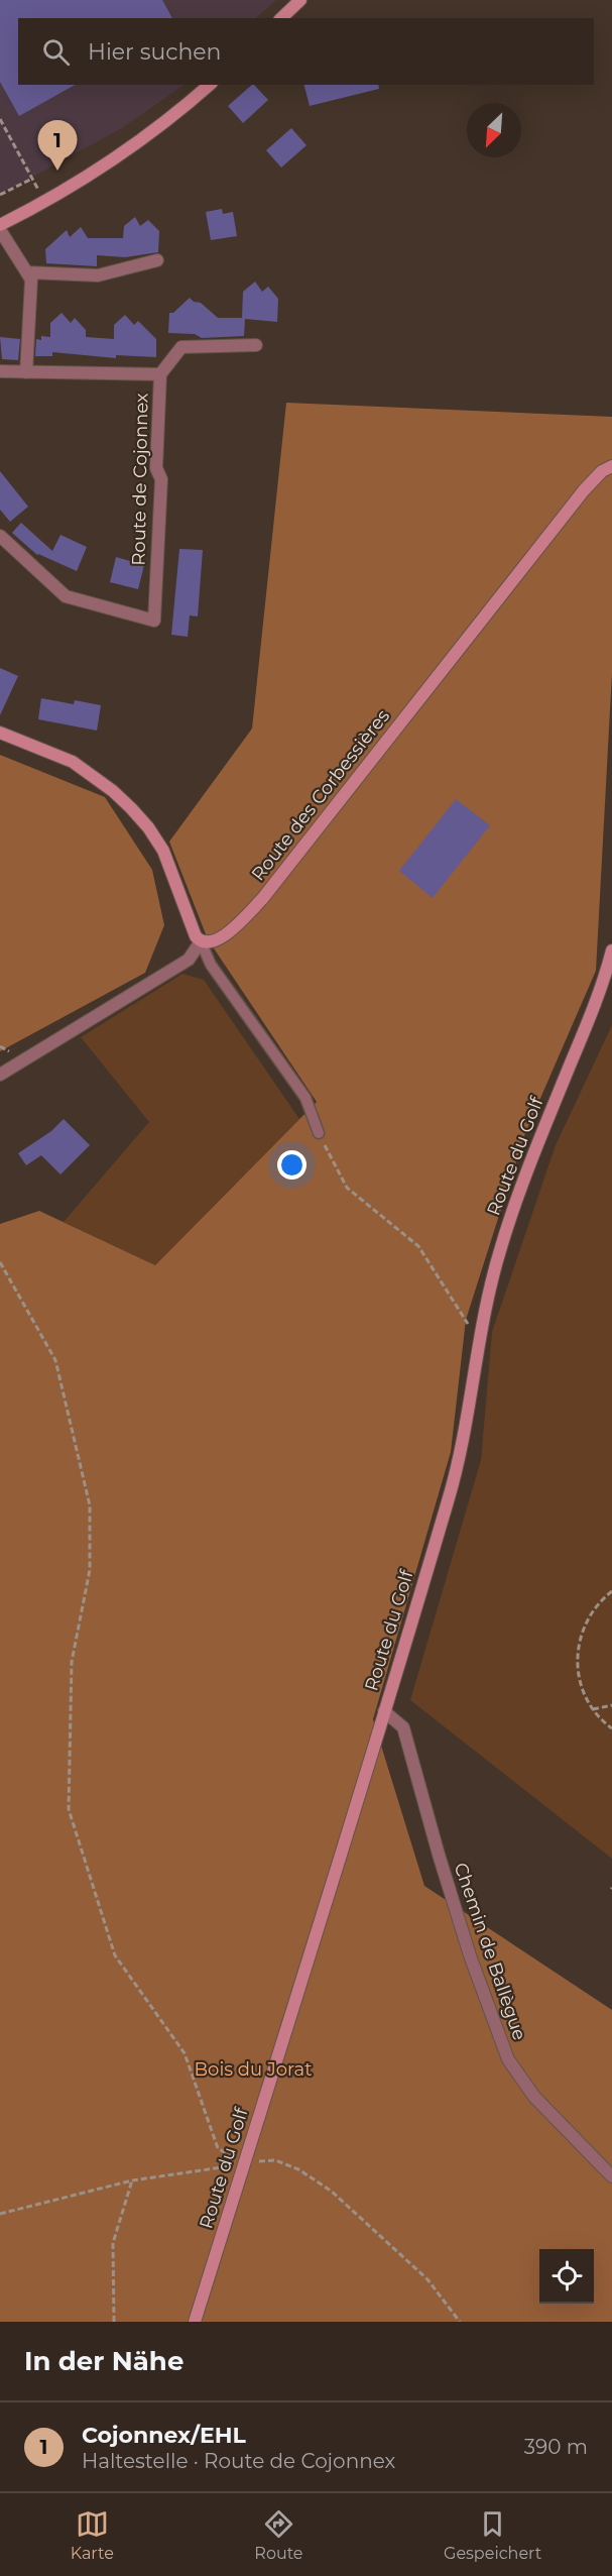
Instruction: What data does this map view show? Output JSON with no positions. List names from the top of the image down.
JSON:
{
  "streets": {
    "main road": ["Route des Corbessières", "Route du Golf"],
    "street": ["Route de Cojonnex", "Chemin de Ballègue"]
  },
  "crossings": [
    ["Route du Golf", "Chemin de Ballègue"]
  ],
  "parks": ["Bois du Jorat"],
  "north": "bottom left",
  "page": {
    "search": "Hier suchen",
    "pins": "1",
    "heading": "In der Nähe",
    "list": [
      {
        "mark": "1",
        "name": "Cojonnex/EHL",
        "note": "Haltestelle · Route de Cojonnex",
        "value": "390 m"
      }
    ],
    "nav": ["Karte", "Route", "Gespeichert"]
  }
}
